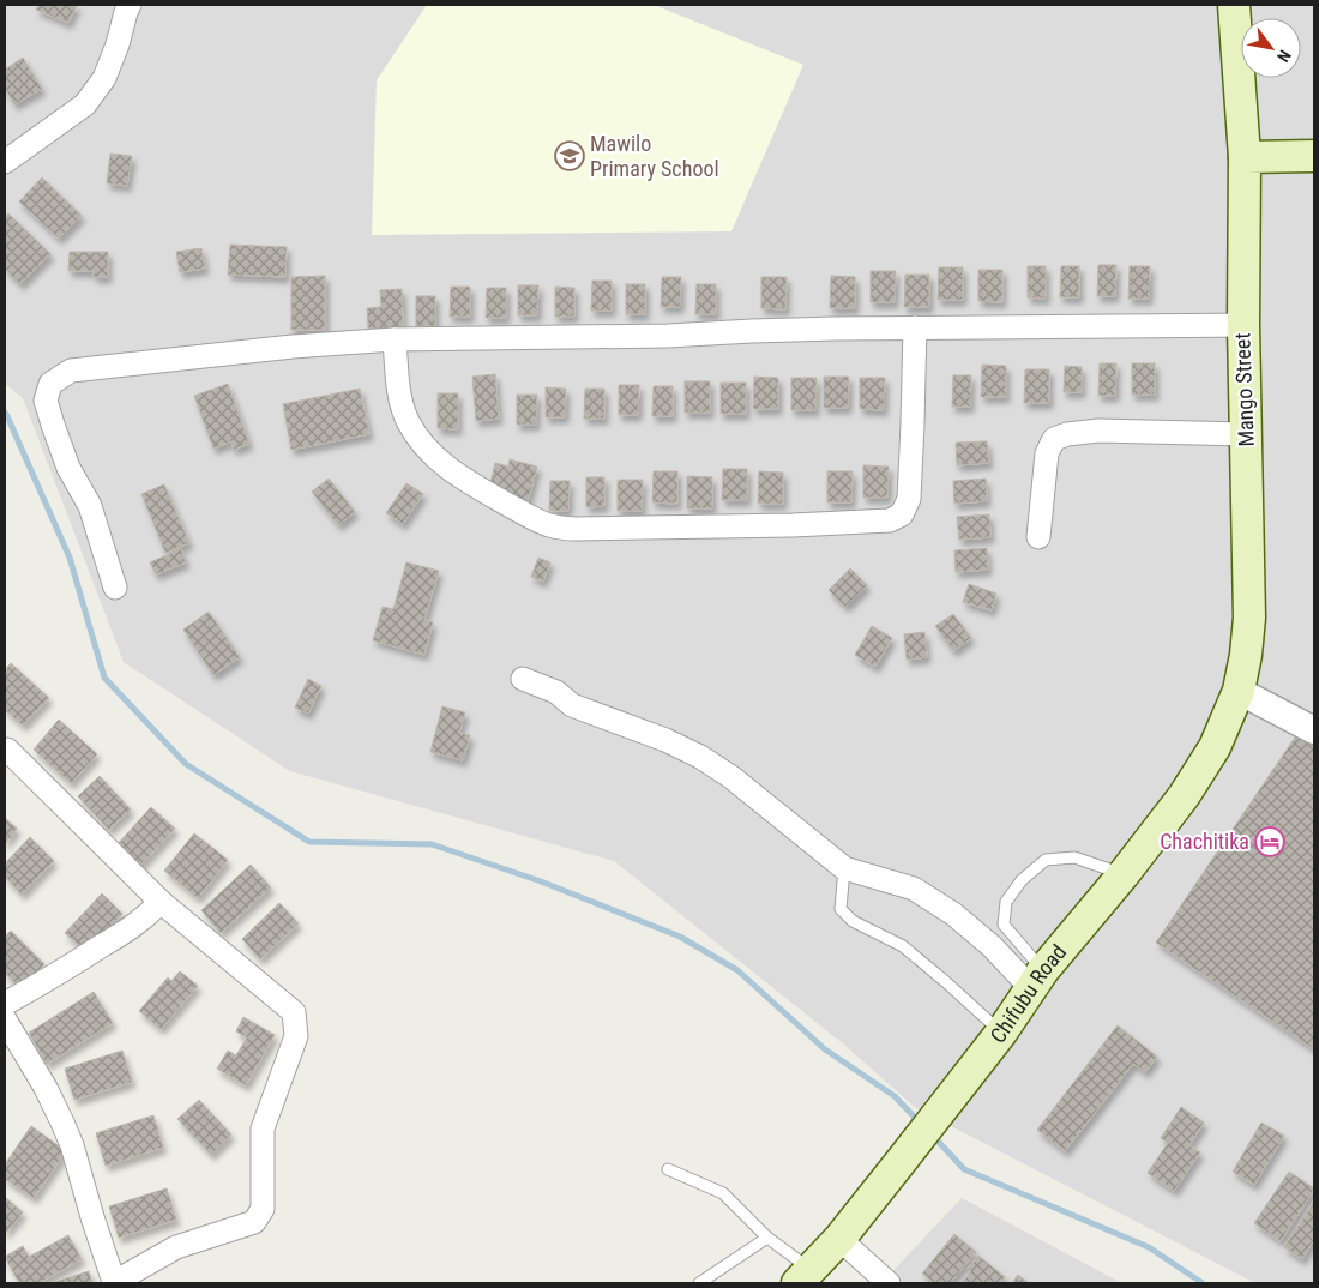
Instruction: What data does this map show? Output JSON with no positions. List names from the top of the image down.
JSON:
{
  "streets": {
    "main road": ["Mango Street", "Chifubu Road"]
  },
  "crossings": [
    ["Mango Street", "Chifubu Road"]
  ],
  "places": {
    "school or university": ["Mawilo Primary School"],
    "hotel": ["Chachitika"]
  },
  "north": "bottom right"
}
